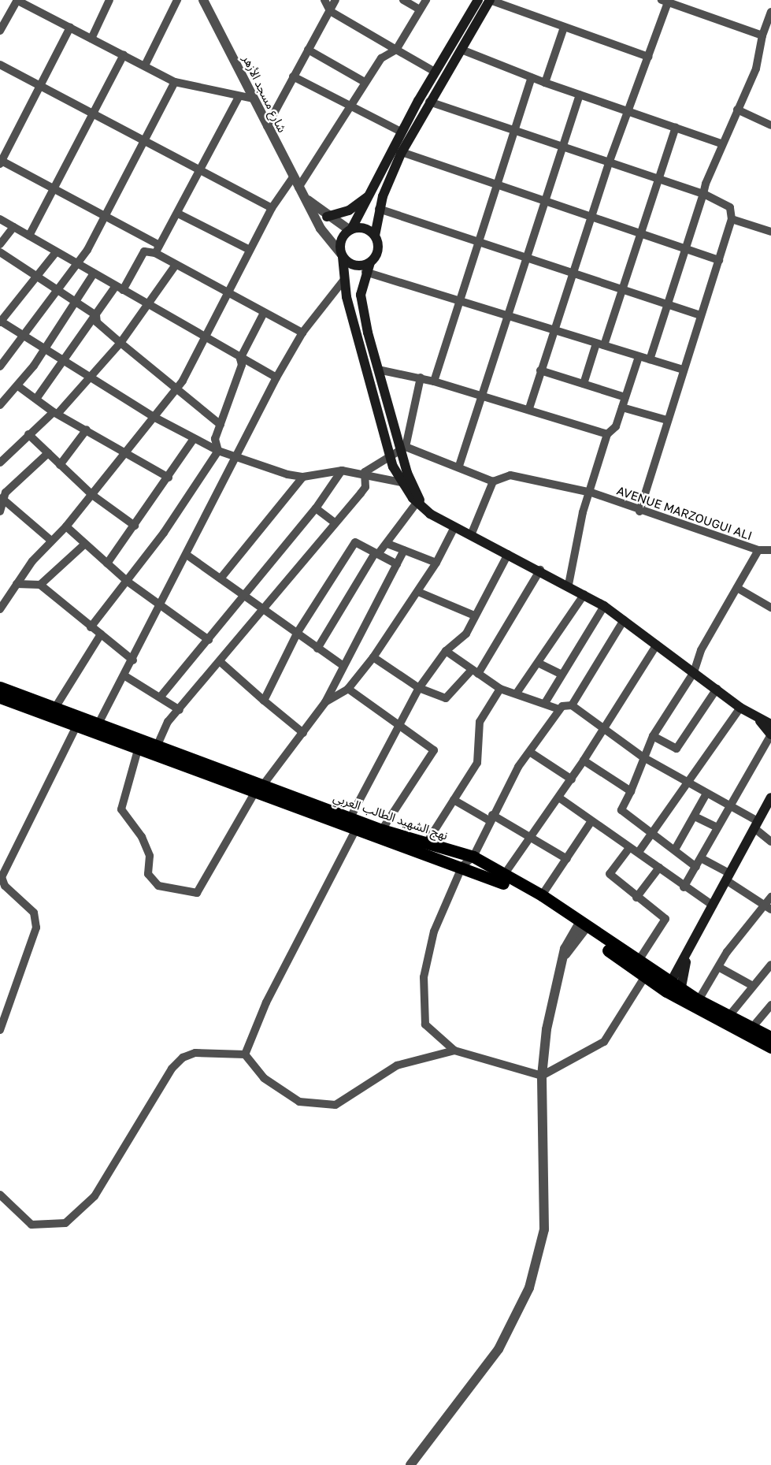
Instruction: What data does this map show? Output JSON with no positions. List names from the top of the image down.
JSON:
{
  "streets": {
    "main road": ["نهج الشهيد الطالب العربي"],
    "street": ["شارع مسجد الأزهر", "AVENUE MARZOUGUI ALI"]
  }
}
